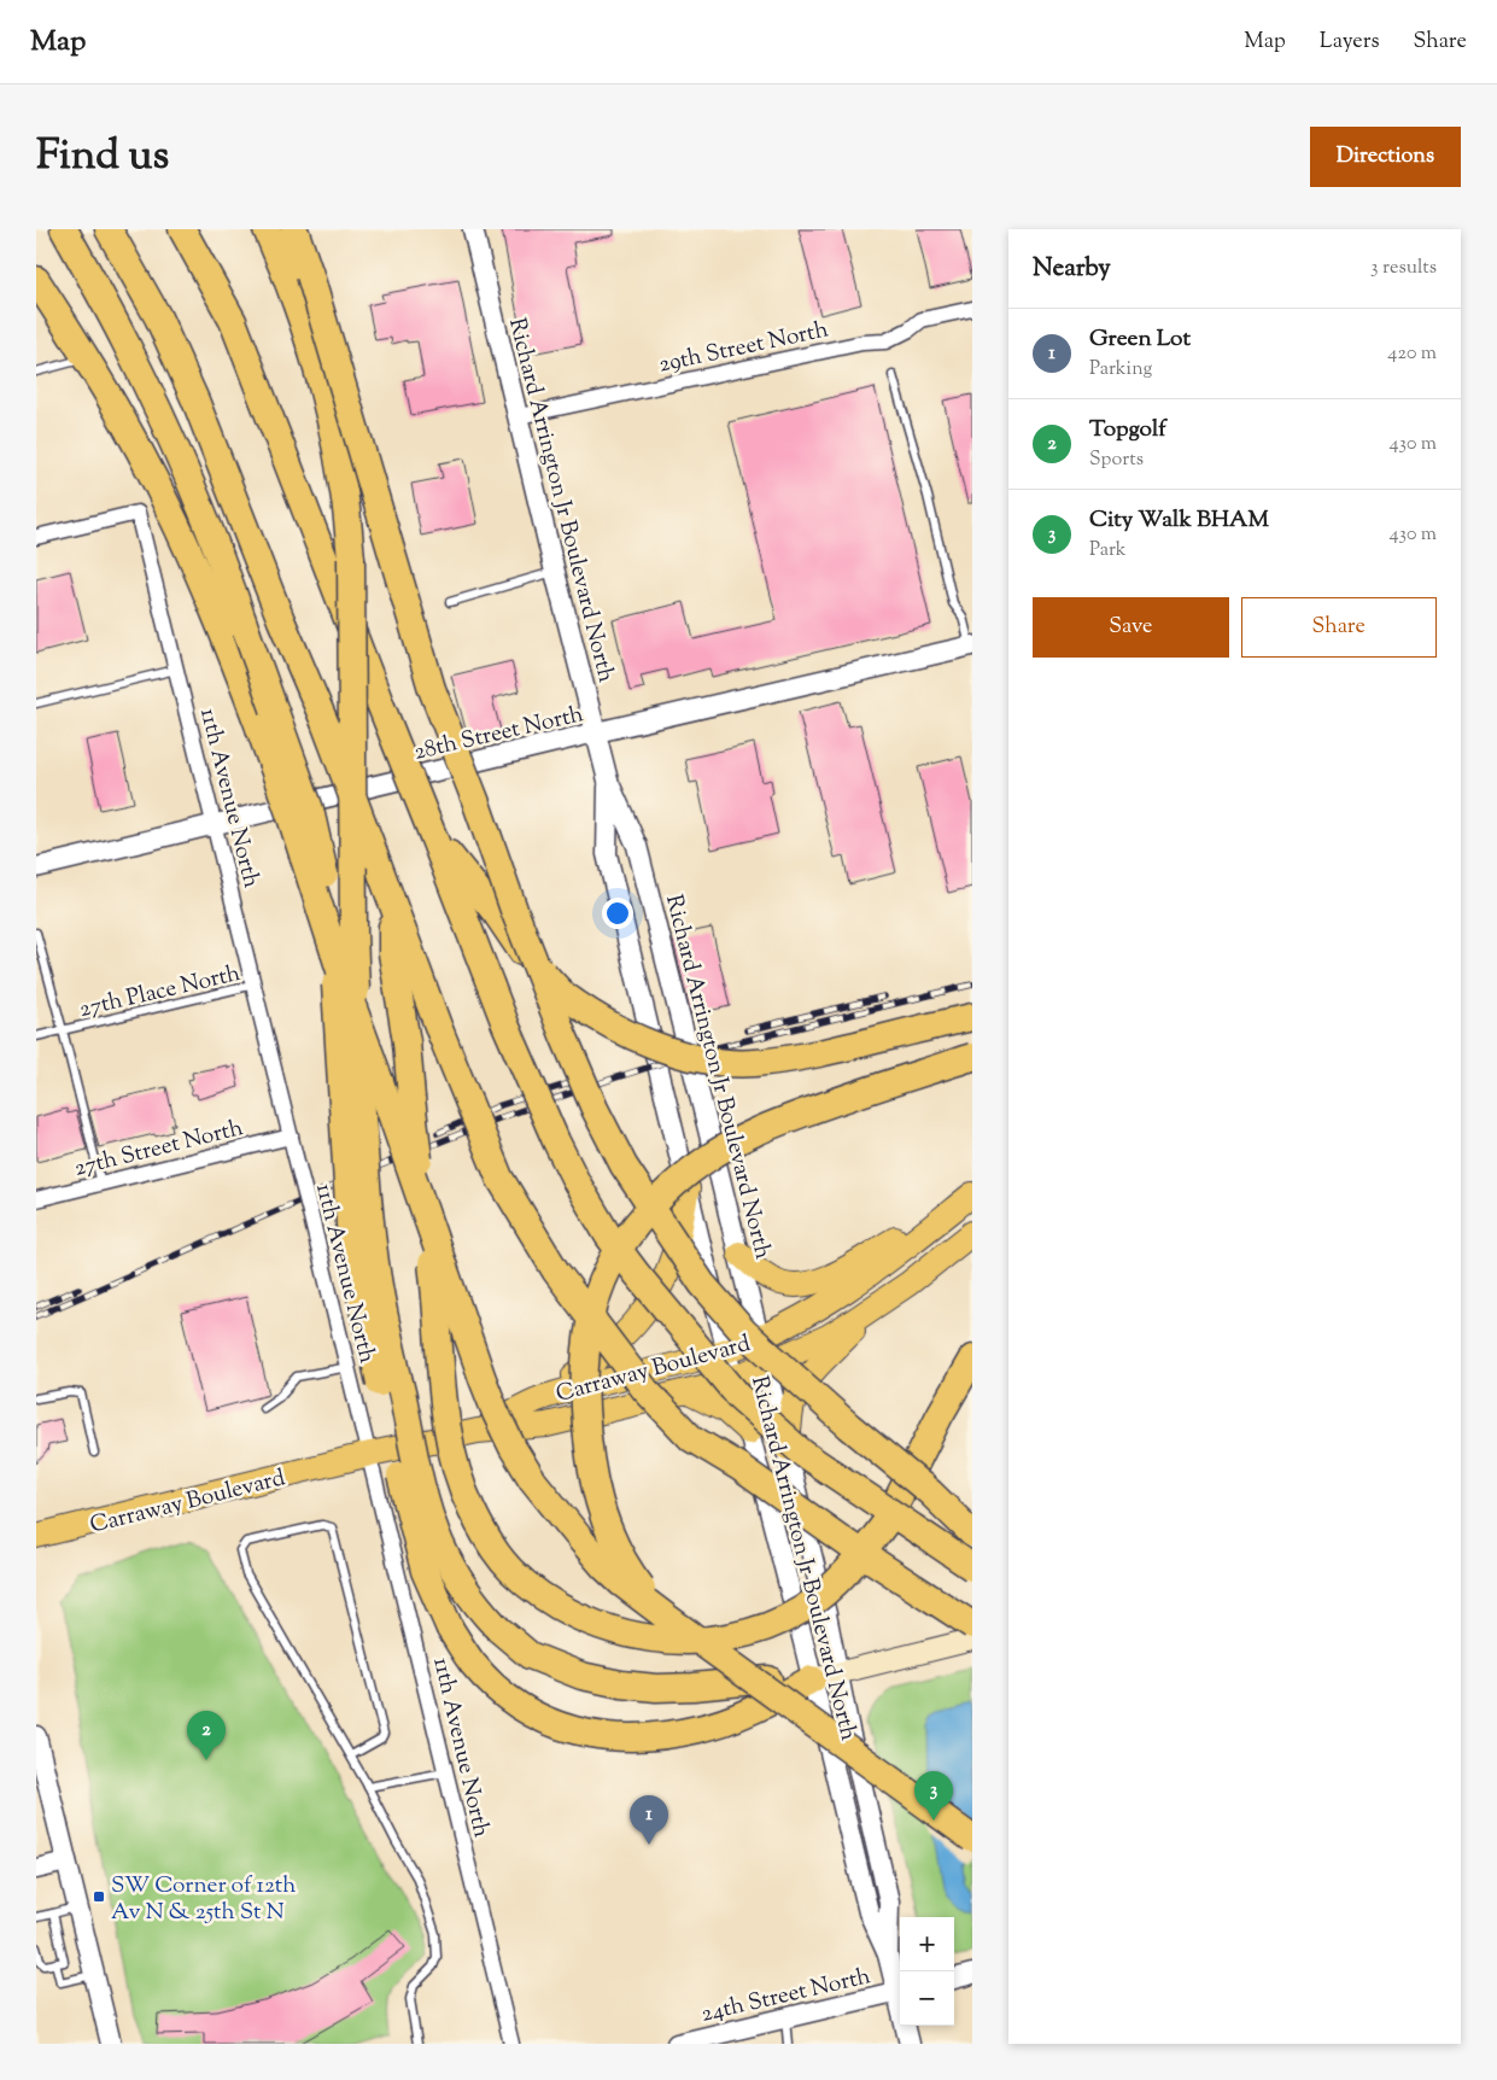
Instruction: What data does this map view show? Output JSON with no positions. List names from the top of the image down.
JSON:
{
  "streets": {
    "main road": ["Carraway Boulevard"],
    "street": [
      "29th Street North",
      "Richard Arrington Jr Boulevard North",
      "28th Street North",
      "11th Avenue North",
      "27th Street North",
      "24th Street North"
    ],
    "lane": ["27th Place North"]
  },
  "crossings": [
    ["29th Street North", "Richard Arrington Jr Boulevard North"],
    ["Richard Arrington Jr Boulevard North", "28th Street North"],
    ["Richard Arrington Jr Boulevard North", "Carraway Boulevard"],
    ["Richard Arrington Jr Boulevard North", "24th Street North"],
    ["28th Street North", "11th Avenue North"],
    ["11th Avenue North", "27th Place North"],
    ["11th Avenue North", "27th Street North"],
    ["11th Avenue North", "Carraway Boulevard"]
  ],
  "places": {
    "transit": ["SW Corner of 12th Av N & 25th St N"]
  },
  "page": {
    "header": "Map",
    "nav": ["Map", "Layers", "Share"],
    "title": "Find us",
    "buttons": [
      "Directions",
      ["Save", "Share"]
    ],
    "heading": ["Nearby", "3 results"],
    "list": [
      {
        "mark": "1",
        "name": "Green Lot",
        "note": "Parking",
        "value": "420 m"
      },
      {
        "mark": "2",
        "name": "Topgolf",
        "note": "Sports",
        "value": "430 m"
      },
      {
        "mark": "3",
        "name": "City Walk BHAM",
        "note": "Park",
        "value": "430 m"
      }
    ],
    "pins": ["2", "3", "1"],
    "map_buttons": ["+", "−"]
  }
}
